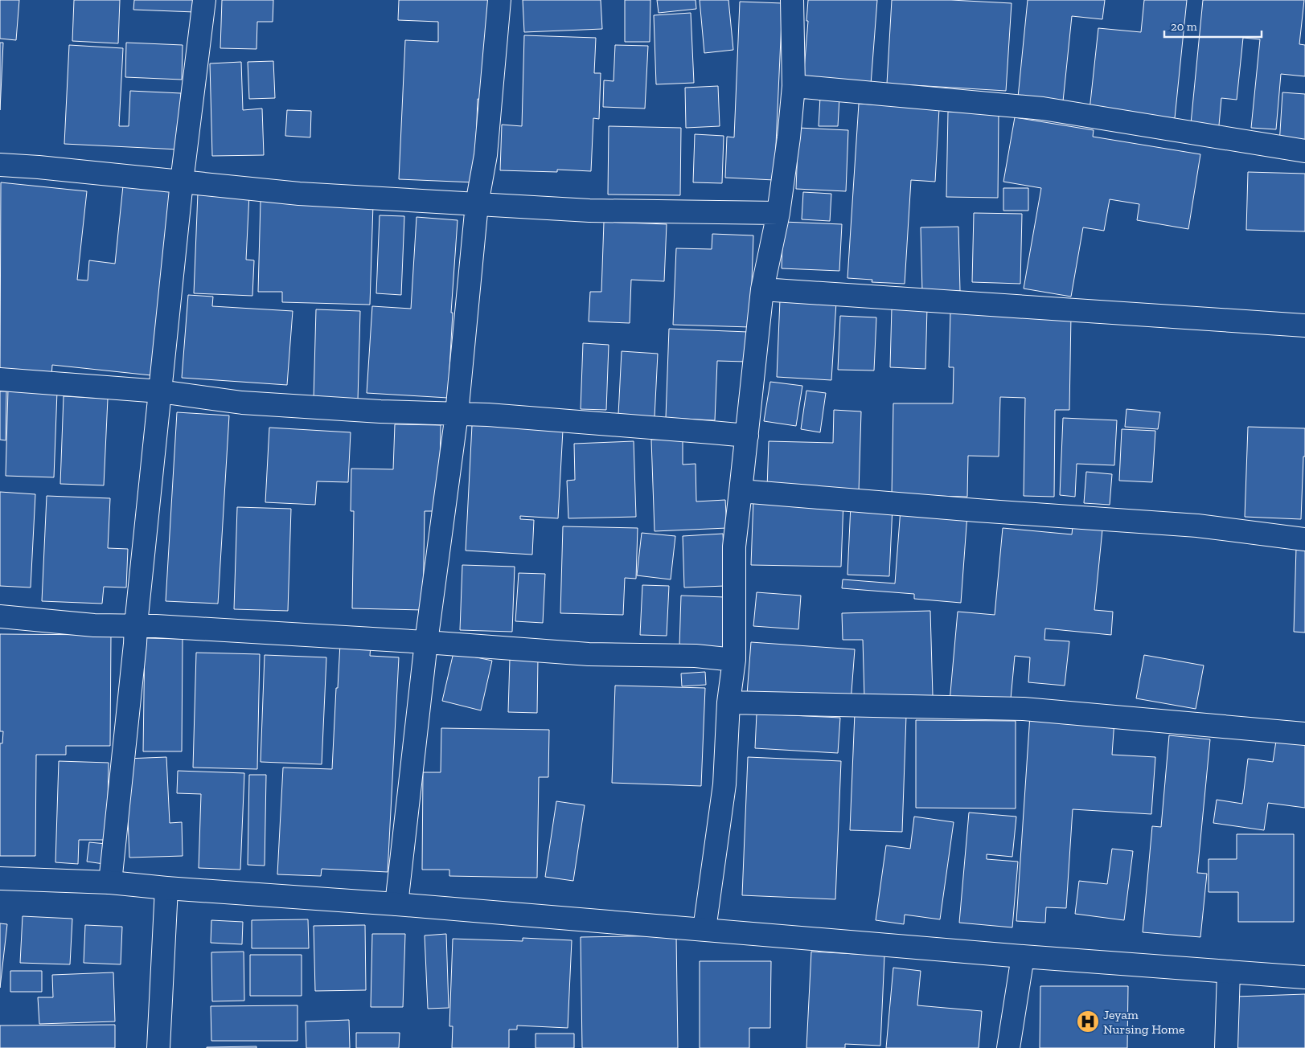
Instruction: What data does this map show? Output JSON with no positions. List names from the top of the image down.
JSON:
{
  "places": {
    "hospital": ["Jeyam Nursing Home"]
  },
  "scale_bar": "20 m"
}
